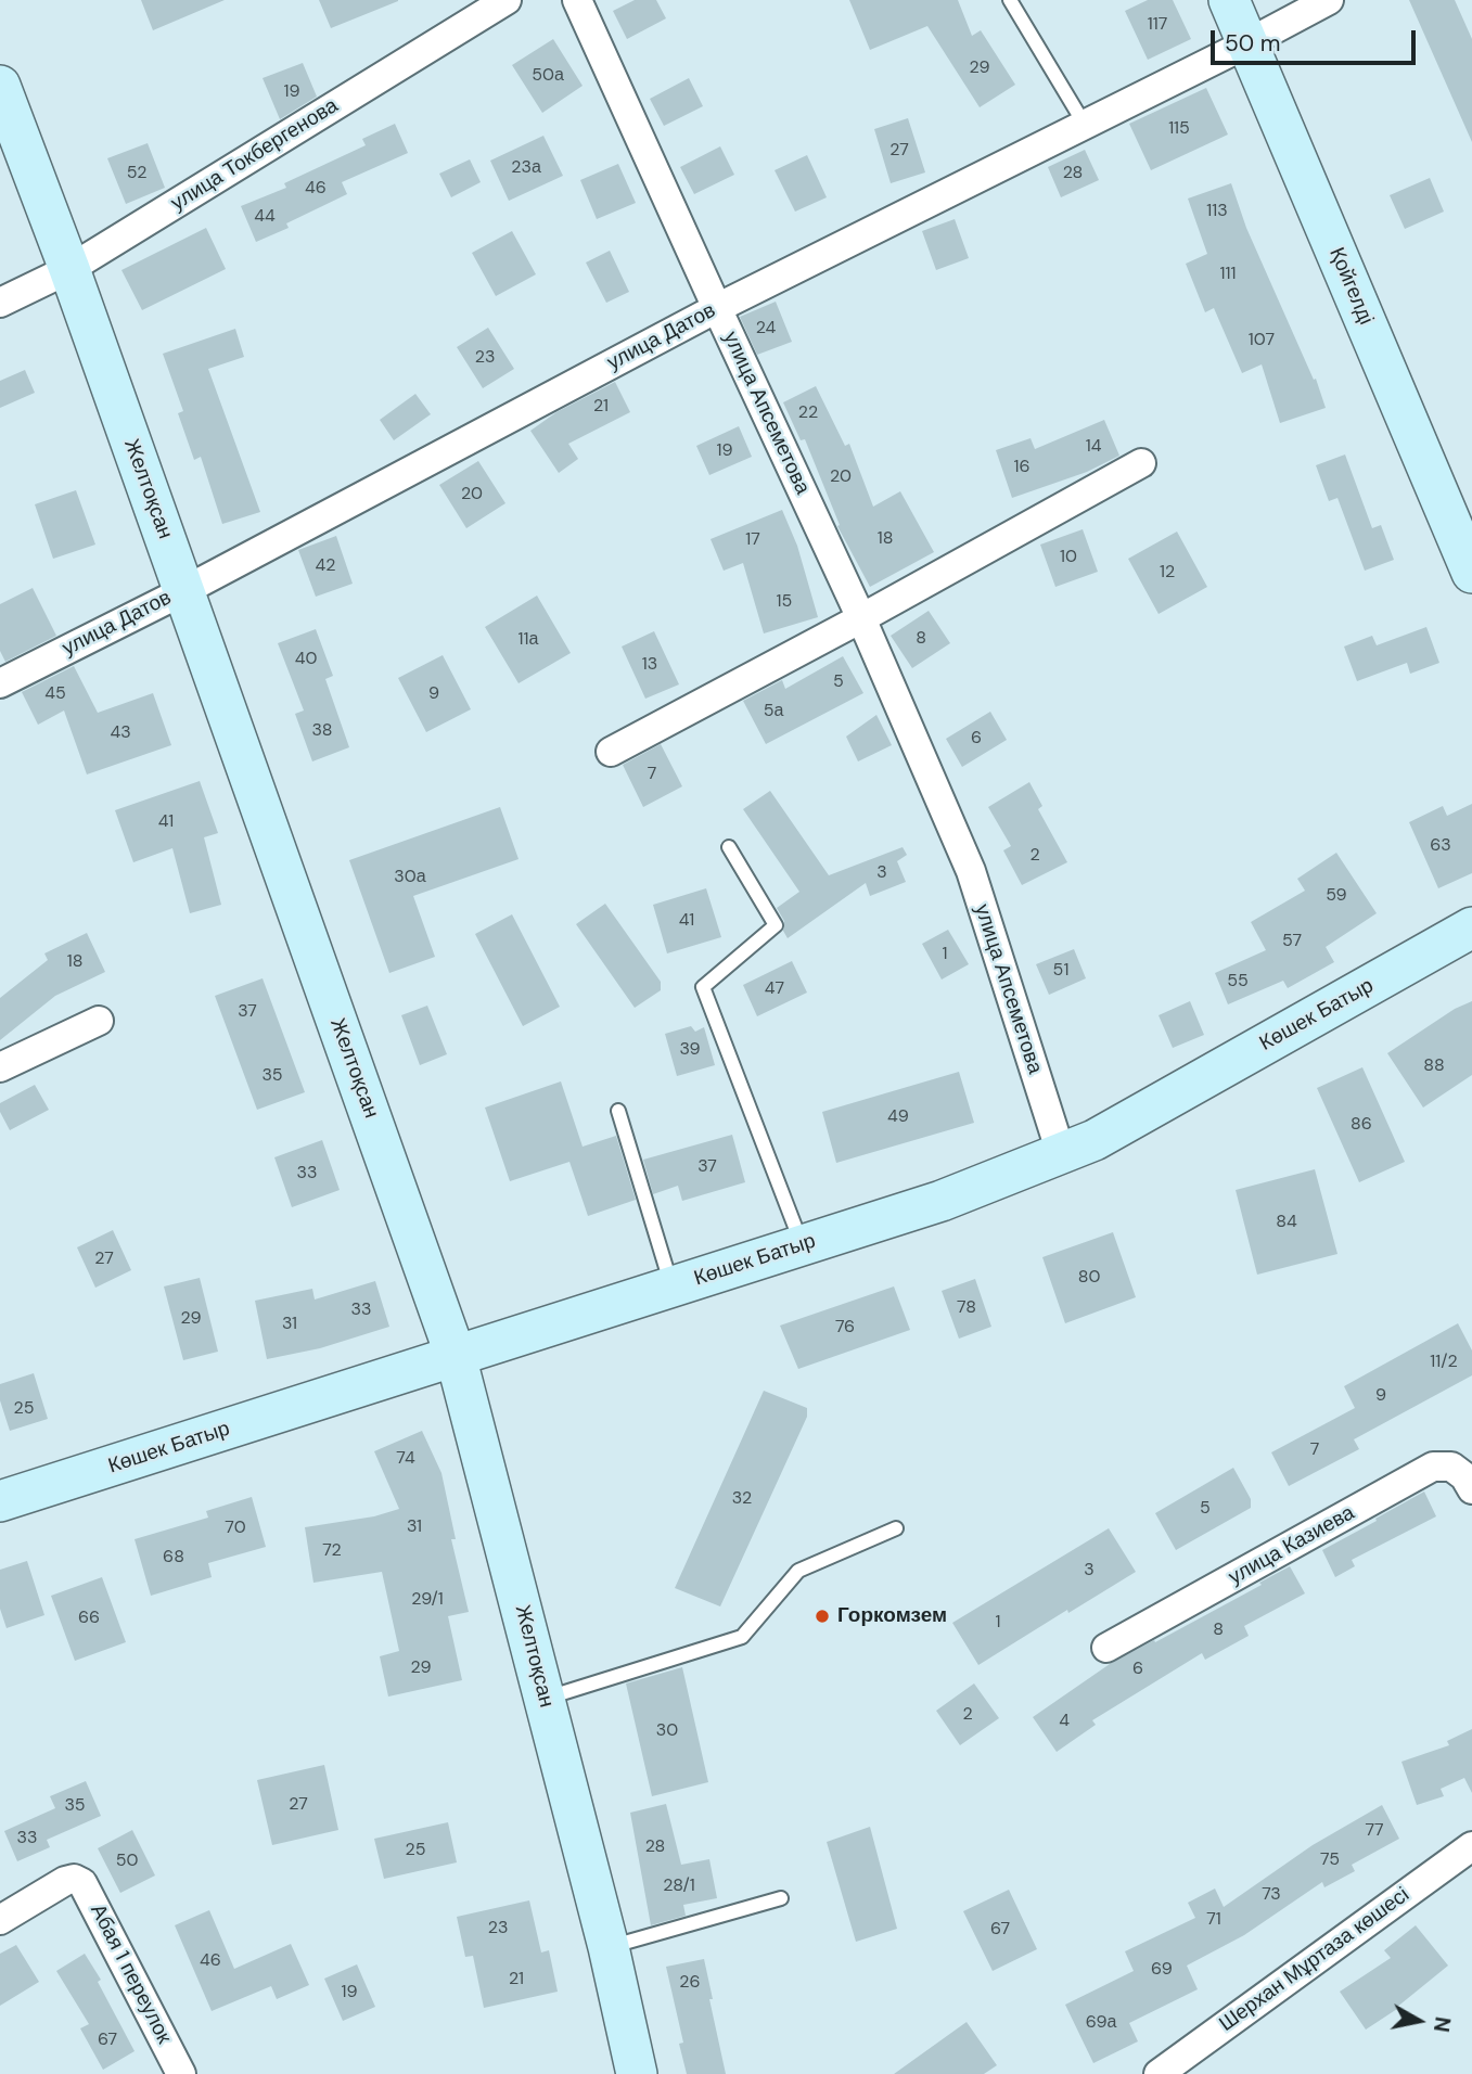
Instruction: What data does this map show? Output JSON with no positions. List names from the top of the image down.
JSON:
{
  "streets": {
    "street": [
      "улица Токбергенова",
      "Қойгелді",
      "улица Датов",
      "улица Апсеметова",
      "Желтоқсан",
      "Көшек Батыр",
      "улица Казиева",
      "Шерхан Мұртаза көшесі",
      "Абая 1 переулок"
    ]
  },
  "crossings": [
    ["улица Токбергенова", "Желтоқсан"],
    ["Қойгелді", "улица Датов"],
    ["улица Датов", "улица Апсеметова"],
    ["улица Датов", "Желтоқсан"],
    ["улица Апсеметова", "Көшек Батыр"],
    ["Желтоқсан", "Көшек Батыр"]
  ],
  "places": ["Горкомзем"],
  "house_numbers": [
    "117",
    "29",
    "50а",
    "19",
    "115",
    "27",
    "23а",
    "52",
    "28",
    "46",
    "113",
    "44",
    "111",
    "24",
    "107",
    "23",
    "21",
    "22",
    "14",
    "19",
    "16",
    "20",
    "20",
    "18",
    "17",
    "10",
    "42",
    "12",
    "15",
    "8",
    "11а",
    "40",
    "13",
    "5",
    "45",
    "9",
    "5а",
    "38",
    "43",
    "6",
    "7",
    "41",
    "63",
    "2",
    "3",
    "30а",
    "59",
    "41",
    "57",
    "1",
    "18",
    "51",
    "55",
    "47",
    "37",
    "39",
    "88",
    "35",
    "49",
    "86",
    "37",
    "33",
    "84",
    "27",
    "80",
    "78",
    "33",
    "29",
    "31",
    "76",
    "11/2",
    "9",
    "25",
    "7",
    "74",
    "32",
    "5",
    "31",
    "70",
    "72",
    "68",
    "3",
    "29/1",
    "66",
    "1",
    "8",
    "29",
    "6",
    "2",
    "4",
    "30",
    "27",
    "35",
    "77",
    "33",
    "28",
    "25",
    "75",
    "50",
    "28/1",
    "73",
    "71",
    "23",
    "67",
    "46",
    "69",
    "21",
    "26",
    "19",
    "69а",
    "67"
  ],
  "scale_bar": "50 m",
  "north": "right"
}
